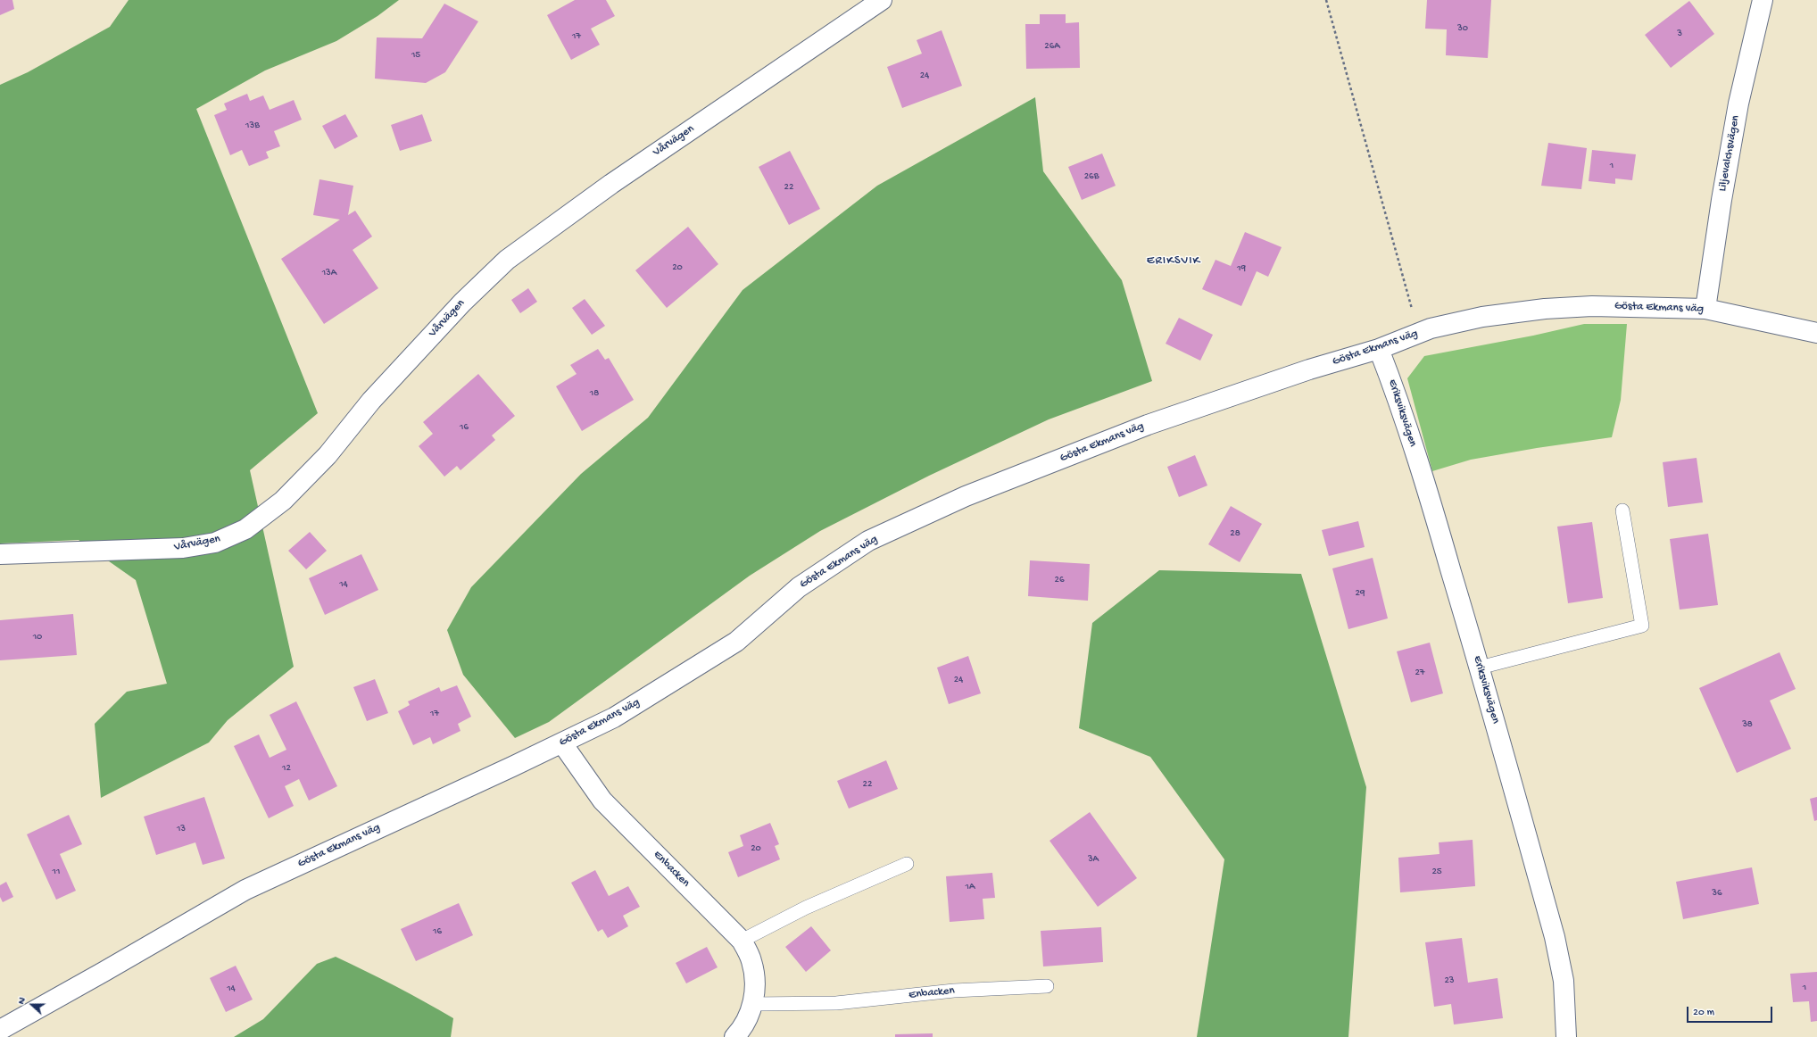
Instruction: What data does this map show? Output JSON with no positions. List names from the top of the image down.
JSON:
{
  "streets": {
    "street": [
      "Vårvägen",
      "Liljevalchsvägen",
      "Gösta Ekmans väg",
      "Eriksviksvägen",
      "Enbacken"
    ]
  },
  "crossings": [
    ["Liljevalchsvägen", "Gösta Ekmans väg"],
    ["Gösta Ekmans väg", "Eriksviksvägen"],
    ["Gösta Ekmans väg", "Enbacken"]
  ],
  "districts": ["ERIKSVIK"],
  "house_numbers": [
    "30",
    "3",
    "17",
    "26A",
    "15",
    "24",
    "13B",
    "1",
    "26B",
    "22",
    "20",
    "19",
    "13A",
    "18",
    "16",
    "28",
    "26",
    "14",
    "29",
    "10",
    "27",
    "24",
    "17",
    "38",
    "12",
    "22",
    "13",
    "20",
    "3A",
    "11",
    "25",
    "1A",
    "36",
    "16",
    "23",
    "1",
    "14"
  ],
  "scale_bar": "20 m",
  "north": "left"
}
